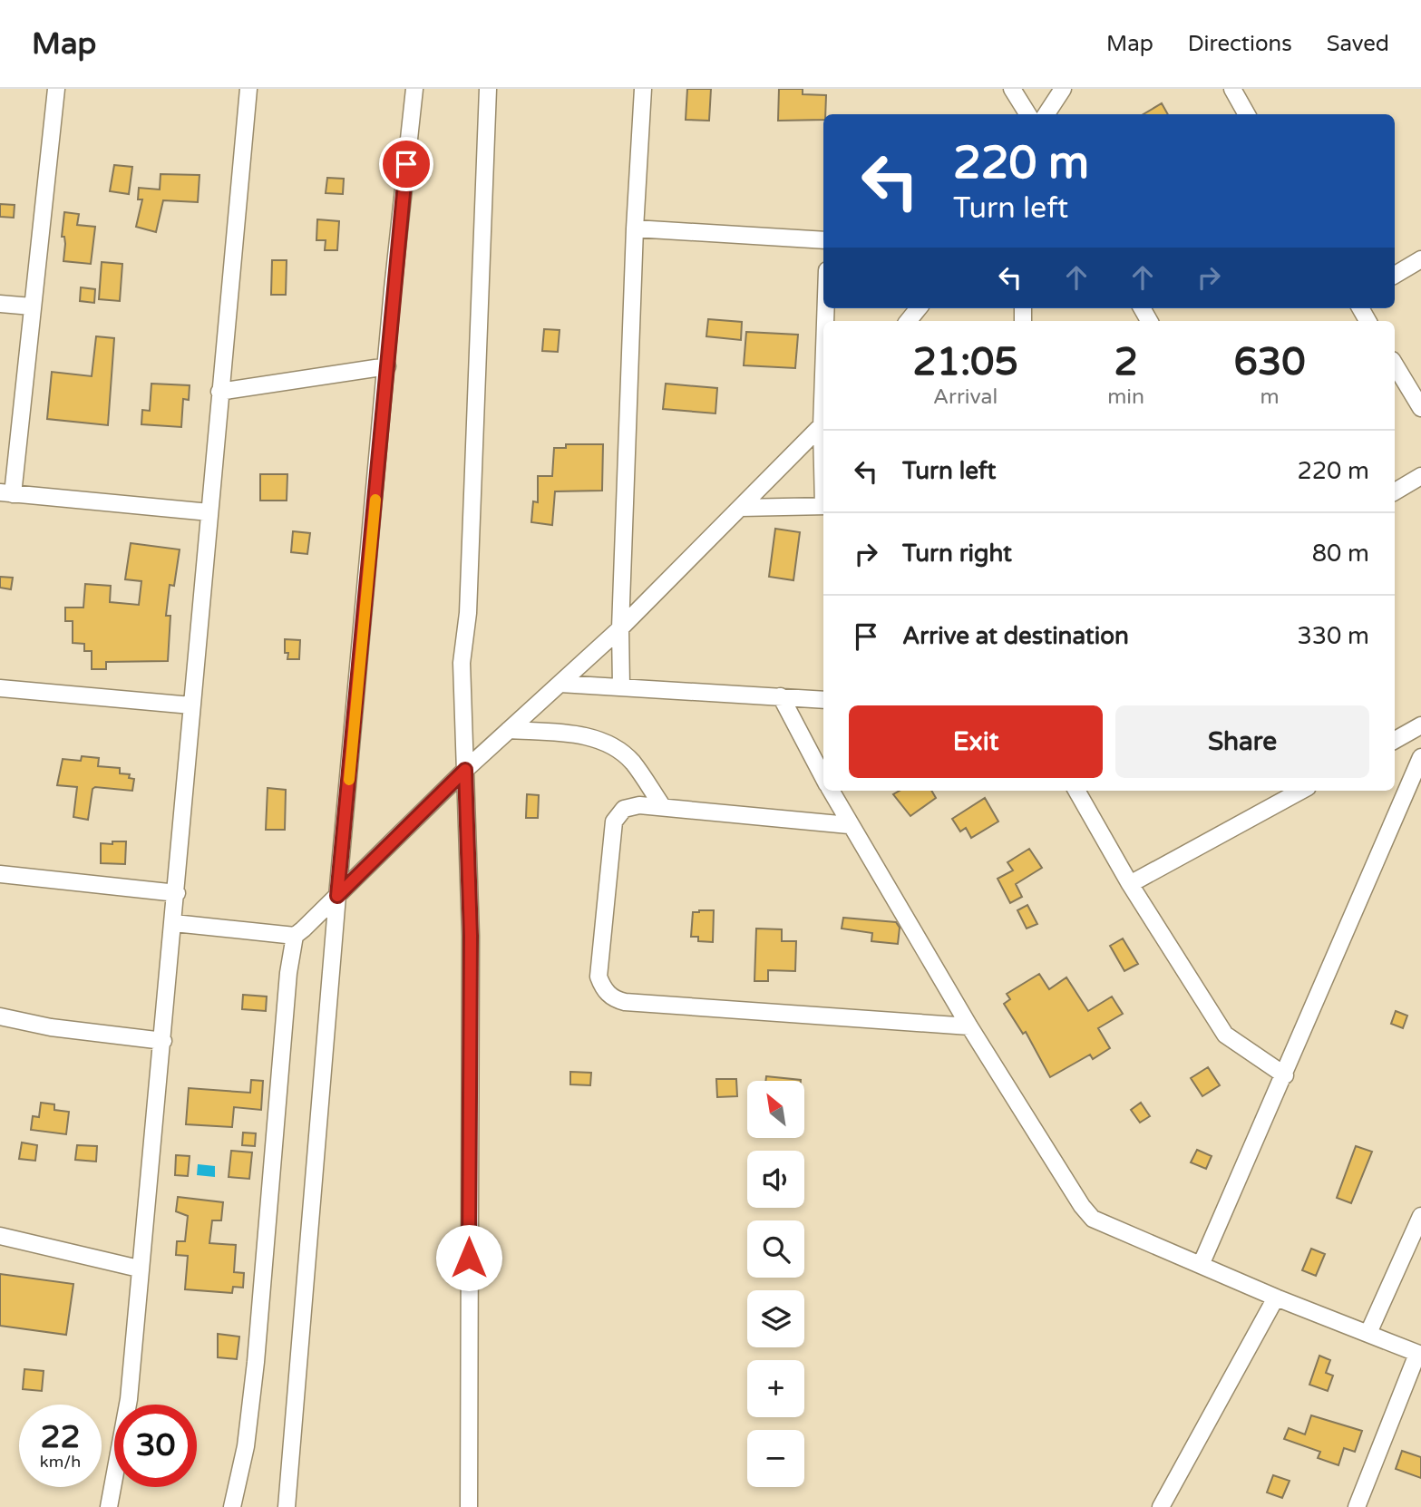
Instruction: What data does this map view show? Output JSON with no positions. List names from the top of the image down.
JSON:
{
  "north": "top left",
  "page": {
    "header": "Map",
    "nav": ["Map", "Directions", "Saved"],
    "turn": ["220 m", "Turn left"],
    "eta": [
      "21:05",
      "Arrival",
      "2",
      "min",
      "630",
      "m"
    ],
    "list": [
      {
        "name": "Turn left",
        "value": "220 m"
      },
      {
        "name": "Turn right",
        "value": "80 m"
      },
      {
        "name": "Arrive at destination",
        "value": "330 m"
      }
    ],
    "buttons": ["Exit", "Share"],
    "map_buttons": ["+", "−"],
    "speed": "22 km/h",
    "limit": "30"
  }
}
